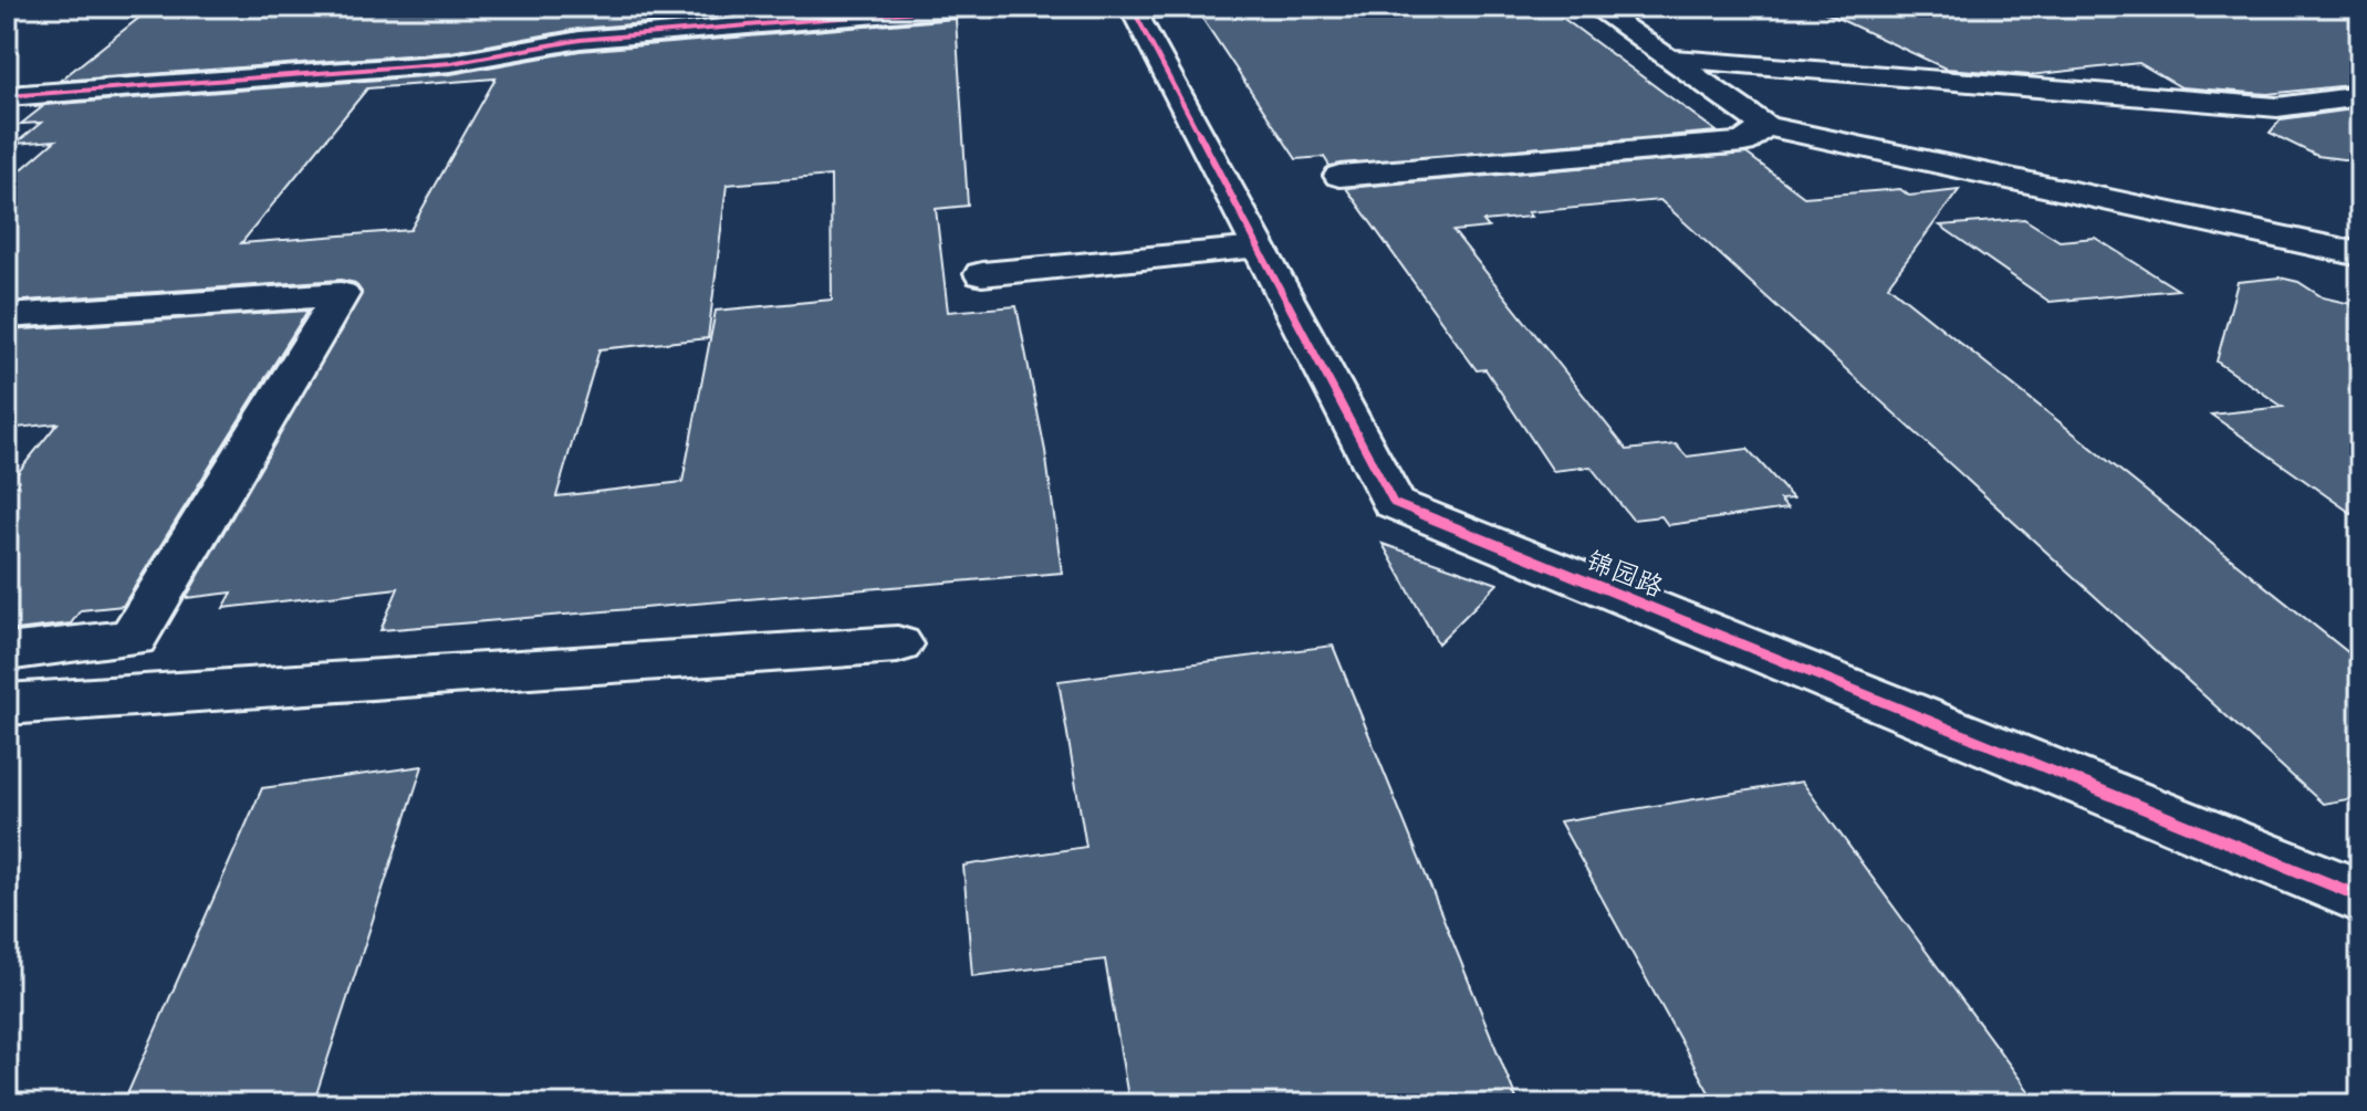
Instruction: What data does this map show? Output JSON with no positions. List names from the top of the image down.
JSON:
{
  "streets": {
    "street": ["锦园路"]
  }
}
